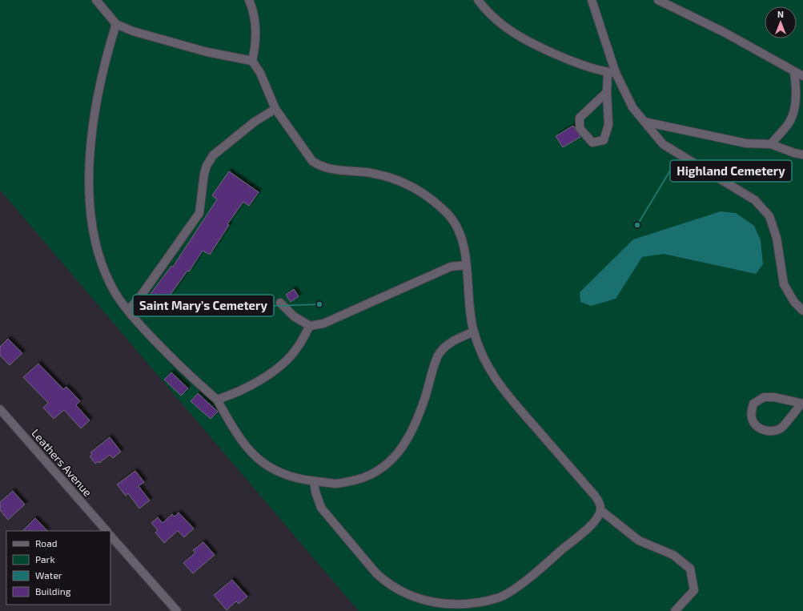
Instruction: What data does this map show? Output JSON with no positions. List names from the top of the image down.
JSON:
{
  "streets": {
    "street": ["Leathers Avenue"]
  },
  "places": ["Highland Cemetery", "Saint Mary’s Cemetery"],
  "legend": [
    "Road",
    "Park",
    "Water",
    "Building"
  ],
  "north": "top"
}
